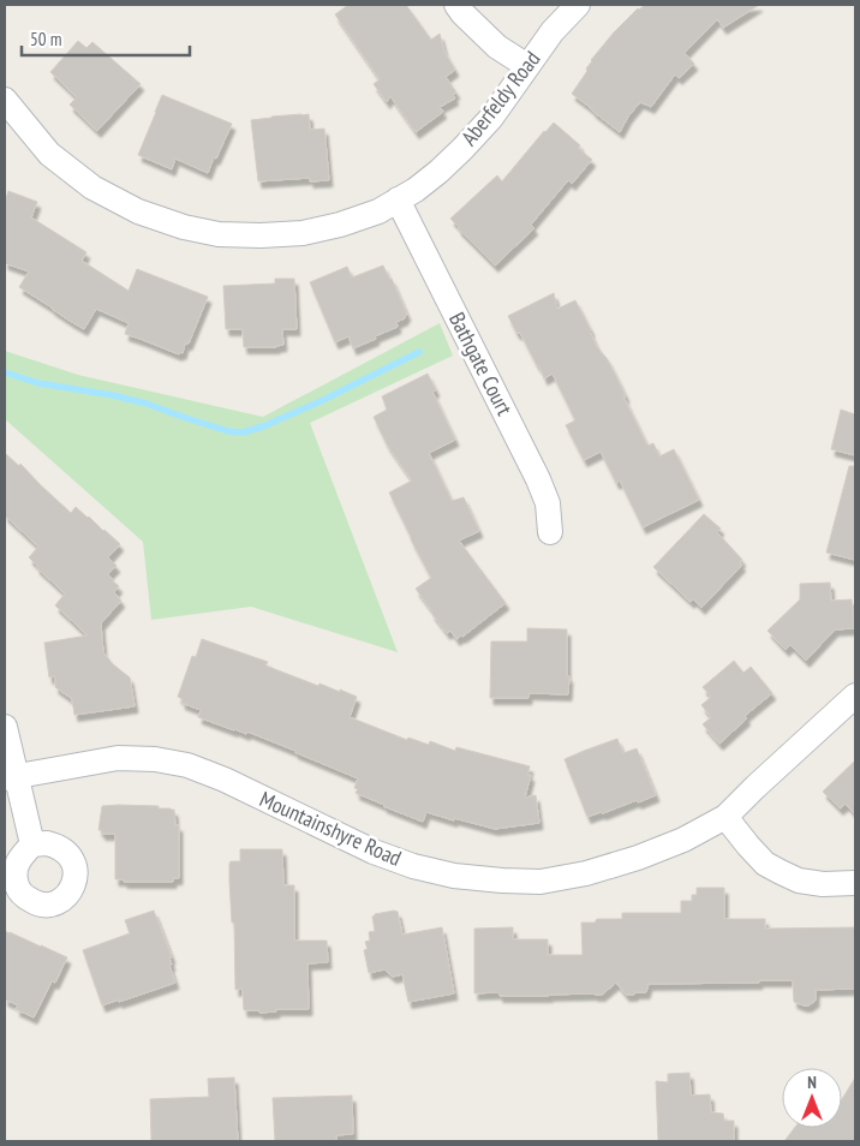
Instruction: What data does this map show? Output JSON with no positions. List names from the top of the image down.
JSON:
{
  "streets": {
    "street": ["Aberfeldy Road", "Bathgate Court", "Mountainshyre Road"]
  },
  "crossings": [
    ["Aberfeldy Road", "Bathgate Court"]
  ],
  "scale_bar": "50 m",
  "north": "top"
}
